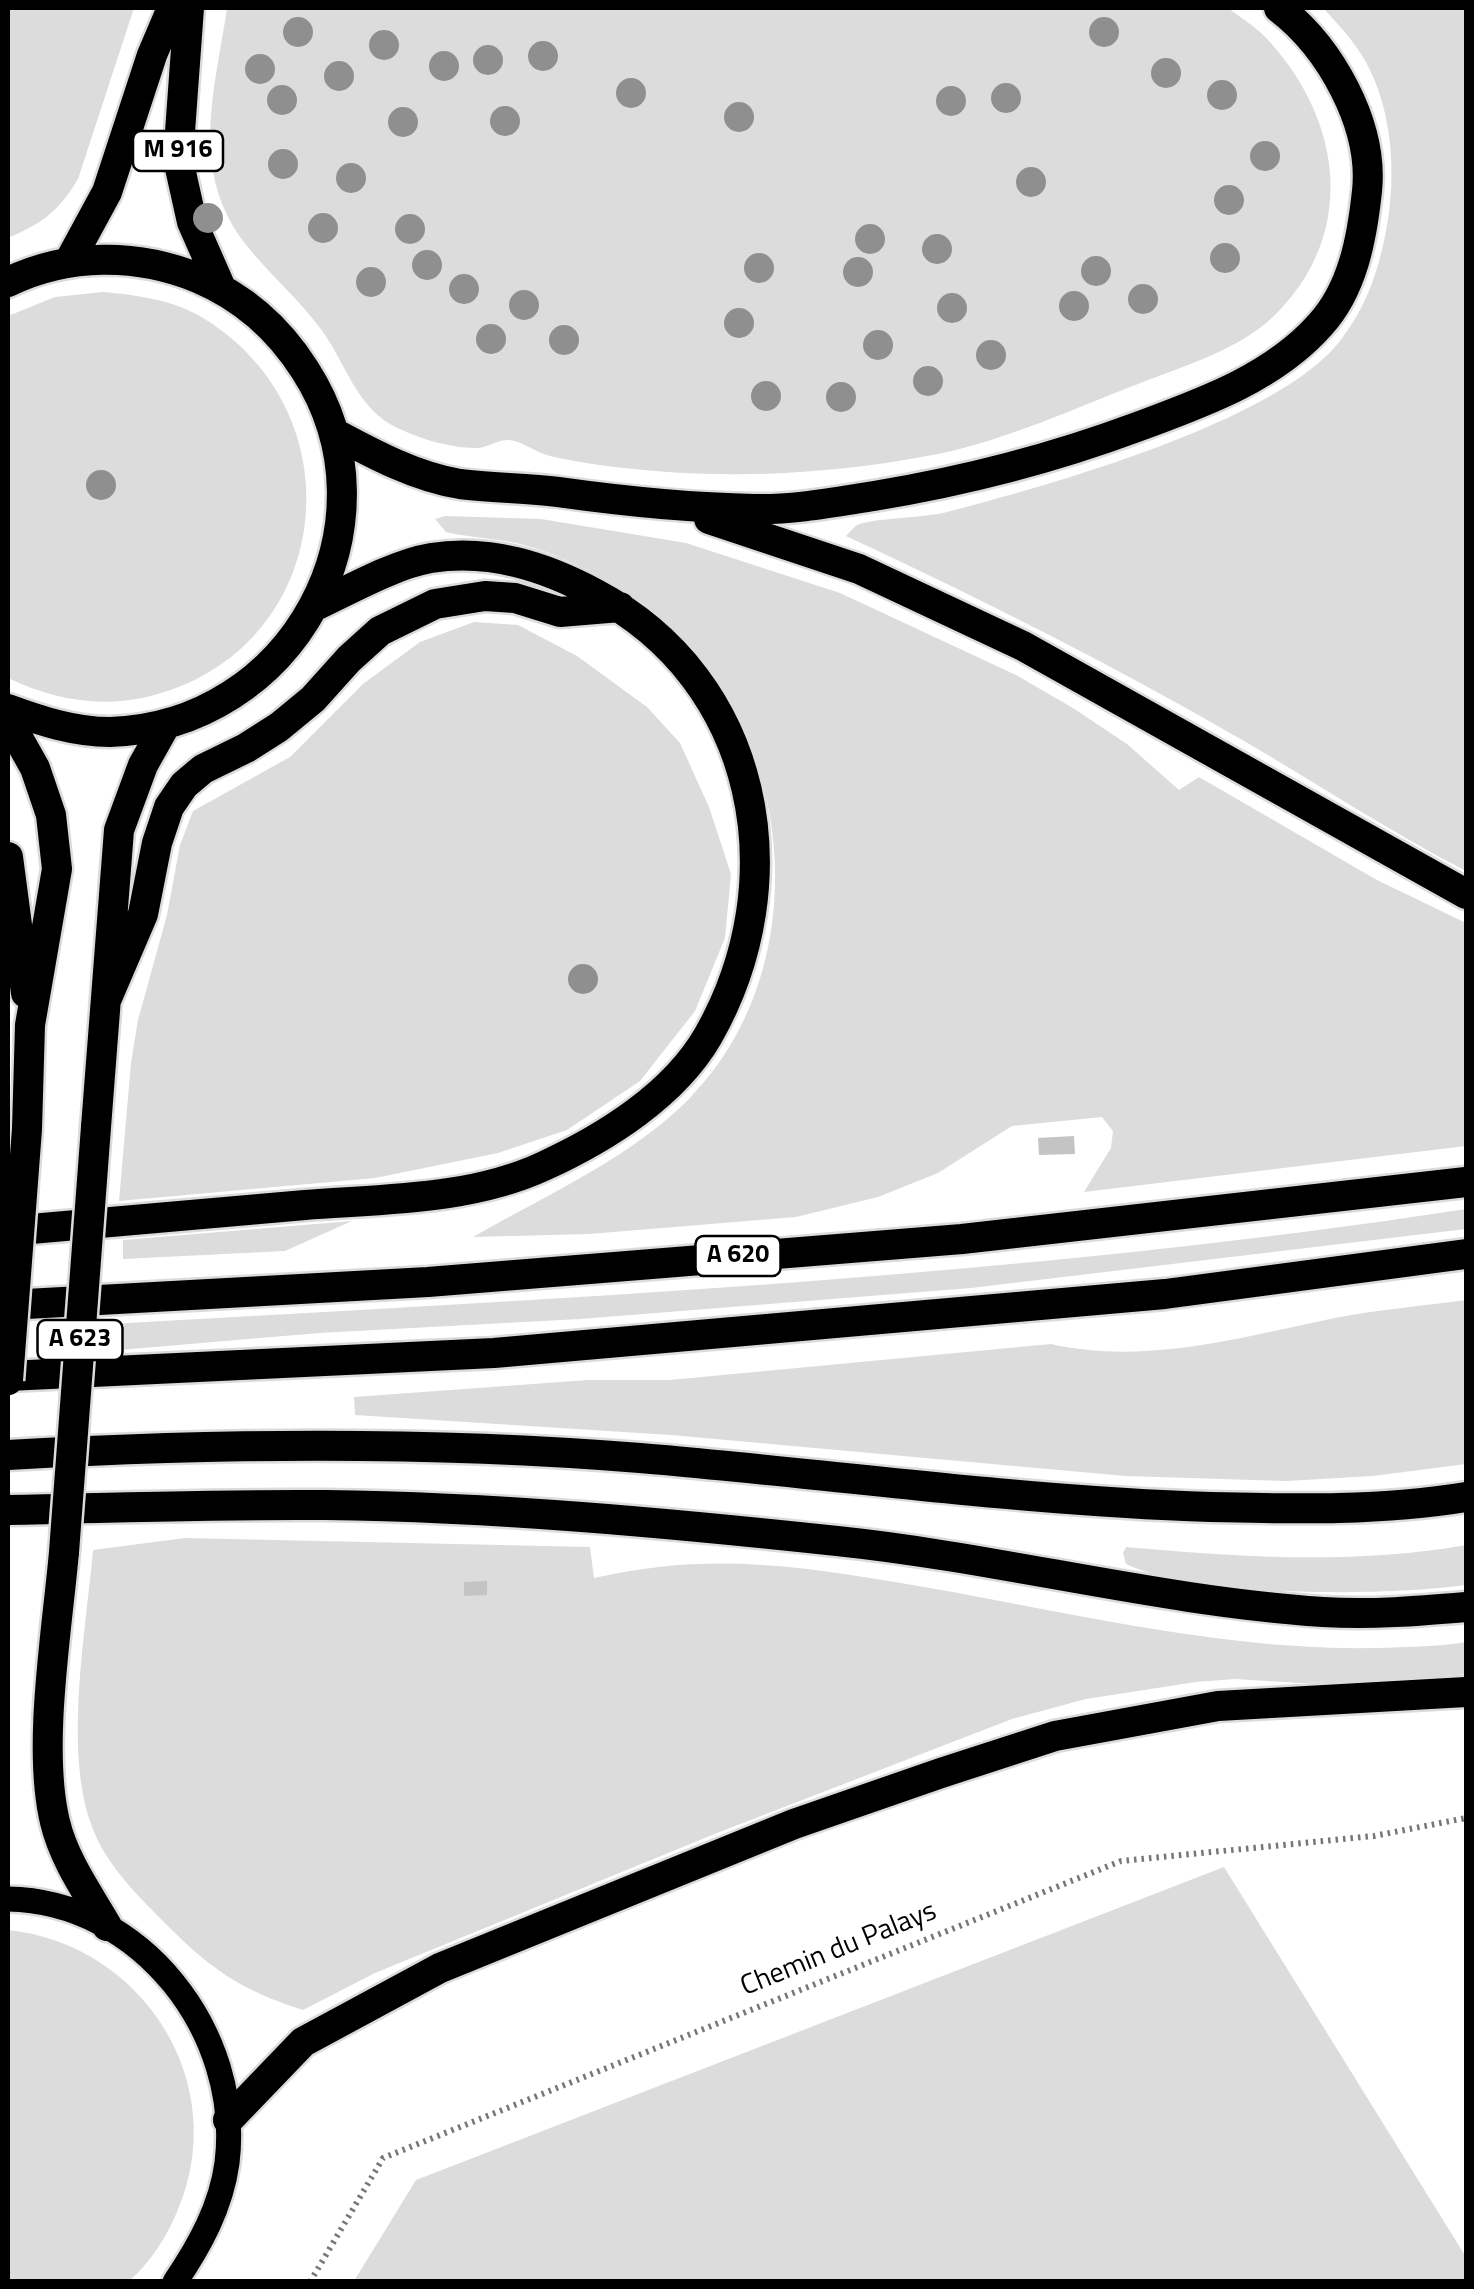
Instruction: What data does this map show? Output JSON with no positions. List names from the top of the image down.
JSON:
{
  "streets": {
    "highway": ["M 916", "A 620", "A 623"],
    "path": ["Chemin du Palays"]
  }
}
